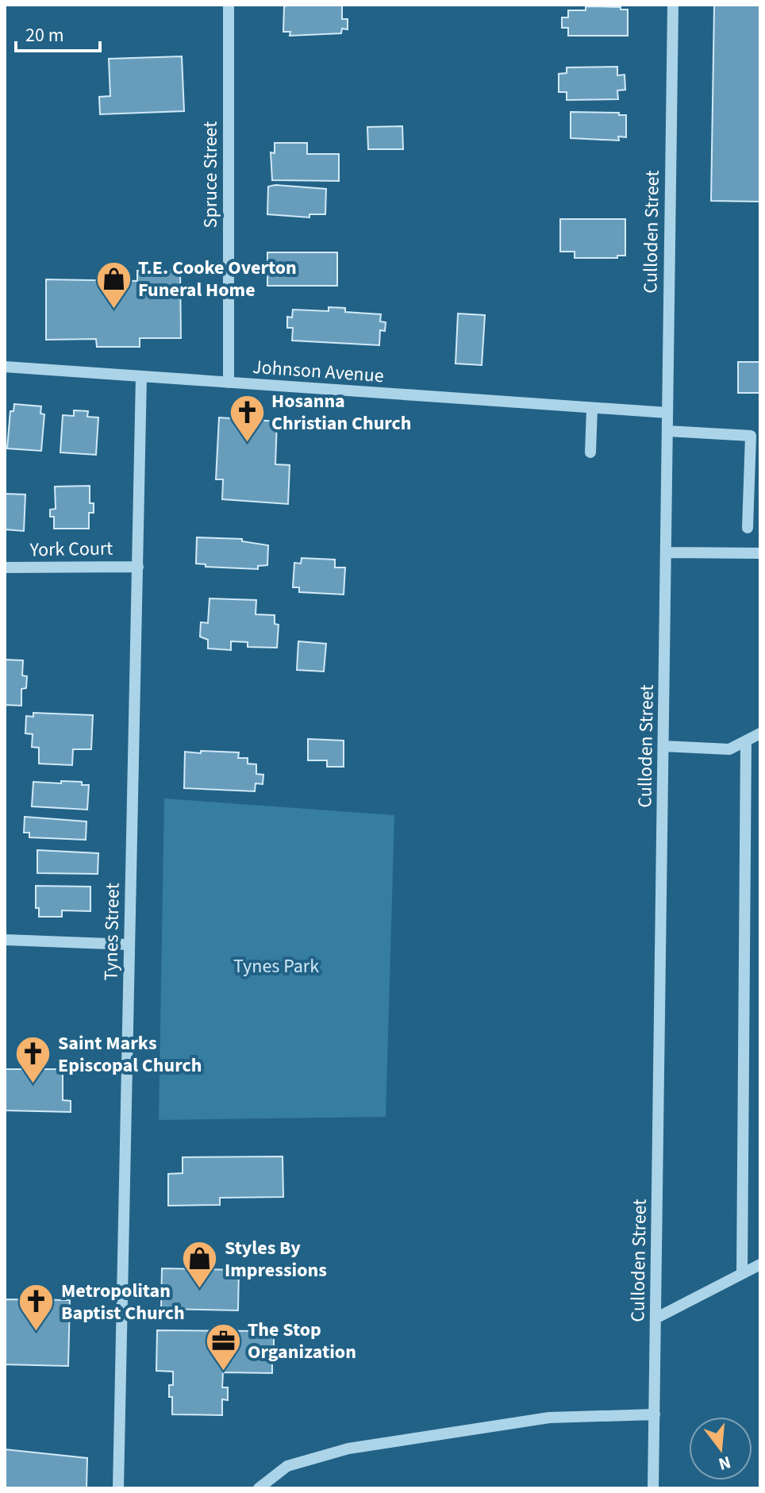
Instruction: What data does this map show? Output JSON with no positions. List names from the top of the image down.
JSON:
{
  "streets": {
    "street": [
      "Spruce Street",
      "Culloden Street",
      "Johnson Avenue",
      "York Court",
      "Tynes Street"
    ]
  },
  "crossings": [
    ["Spruce Street", "Johnson Avenue"],
    ["Culloden Street", "Johnson Avenue"],
    ["Johnson Avenue", "Tynes Street"],
    ["York Court", "Tynes Street"]
  ],
  "parks": ["Tynes Park"],
  "places": {
    "shop": ["T.E. Cooke Overton Funeral Home", "Styles By Impressions"],
    "church": ["Hosanna Christian Church", "Saint Marks Episcopal Church", "Metropolitan Baptist Church"],
    "office": ["The Stop Organization"]
  },
  "scale_bar": "20 m",
  "north": "bottom"
}
